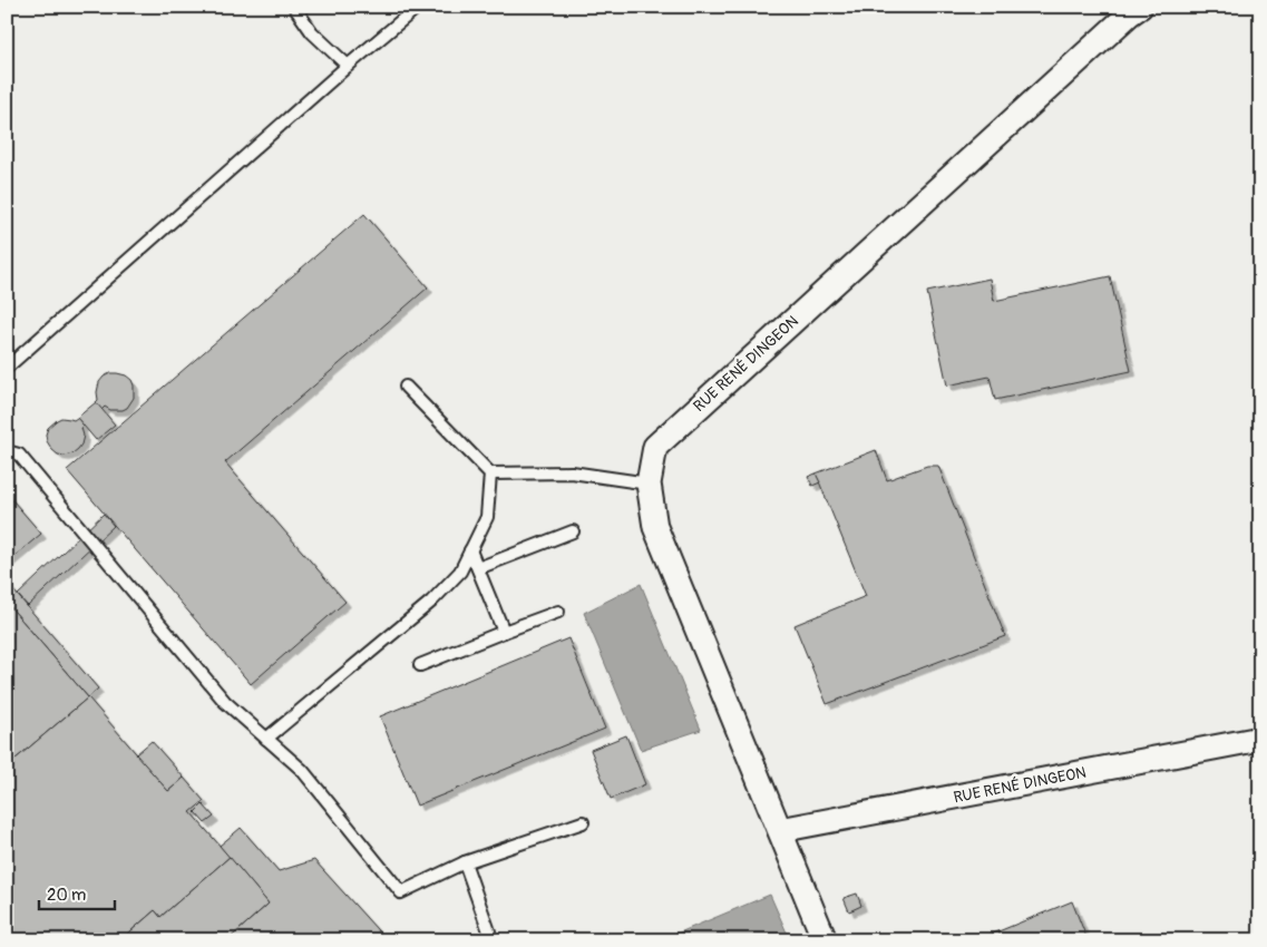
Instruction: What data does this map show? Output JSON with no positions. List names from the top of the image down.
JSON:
{
  "streets": {
    "street": ["RUE RENÉ DINGEON"]
  },
  "scale_bar": "20 m"
}
